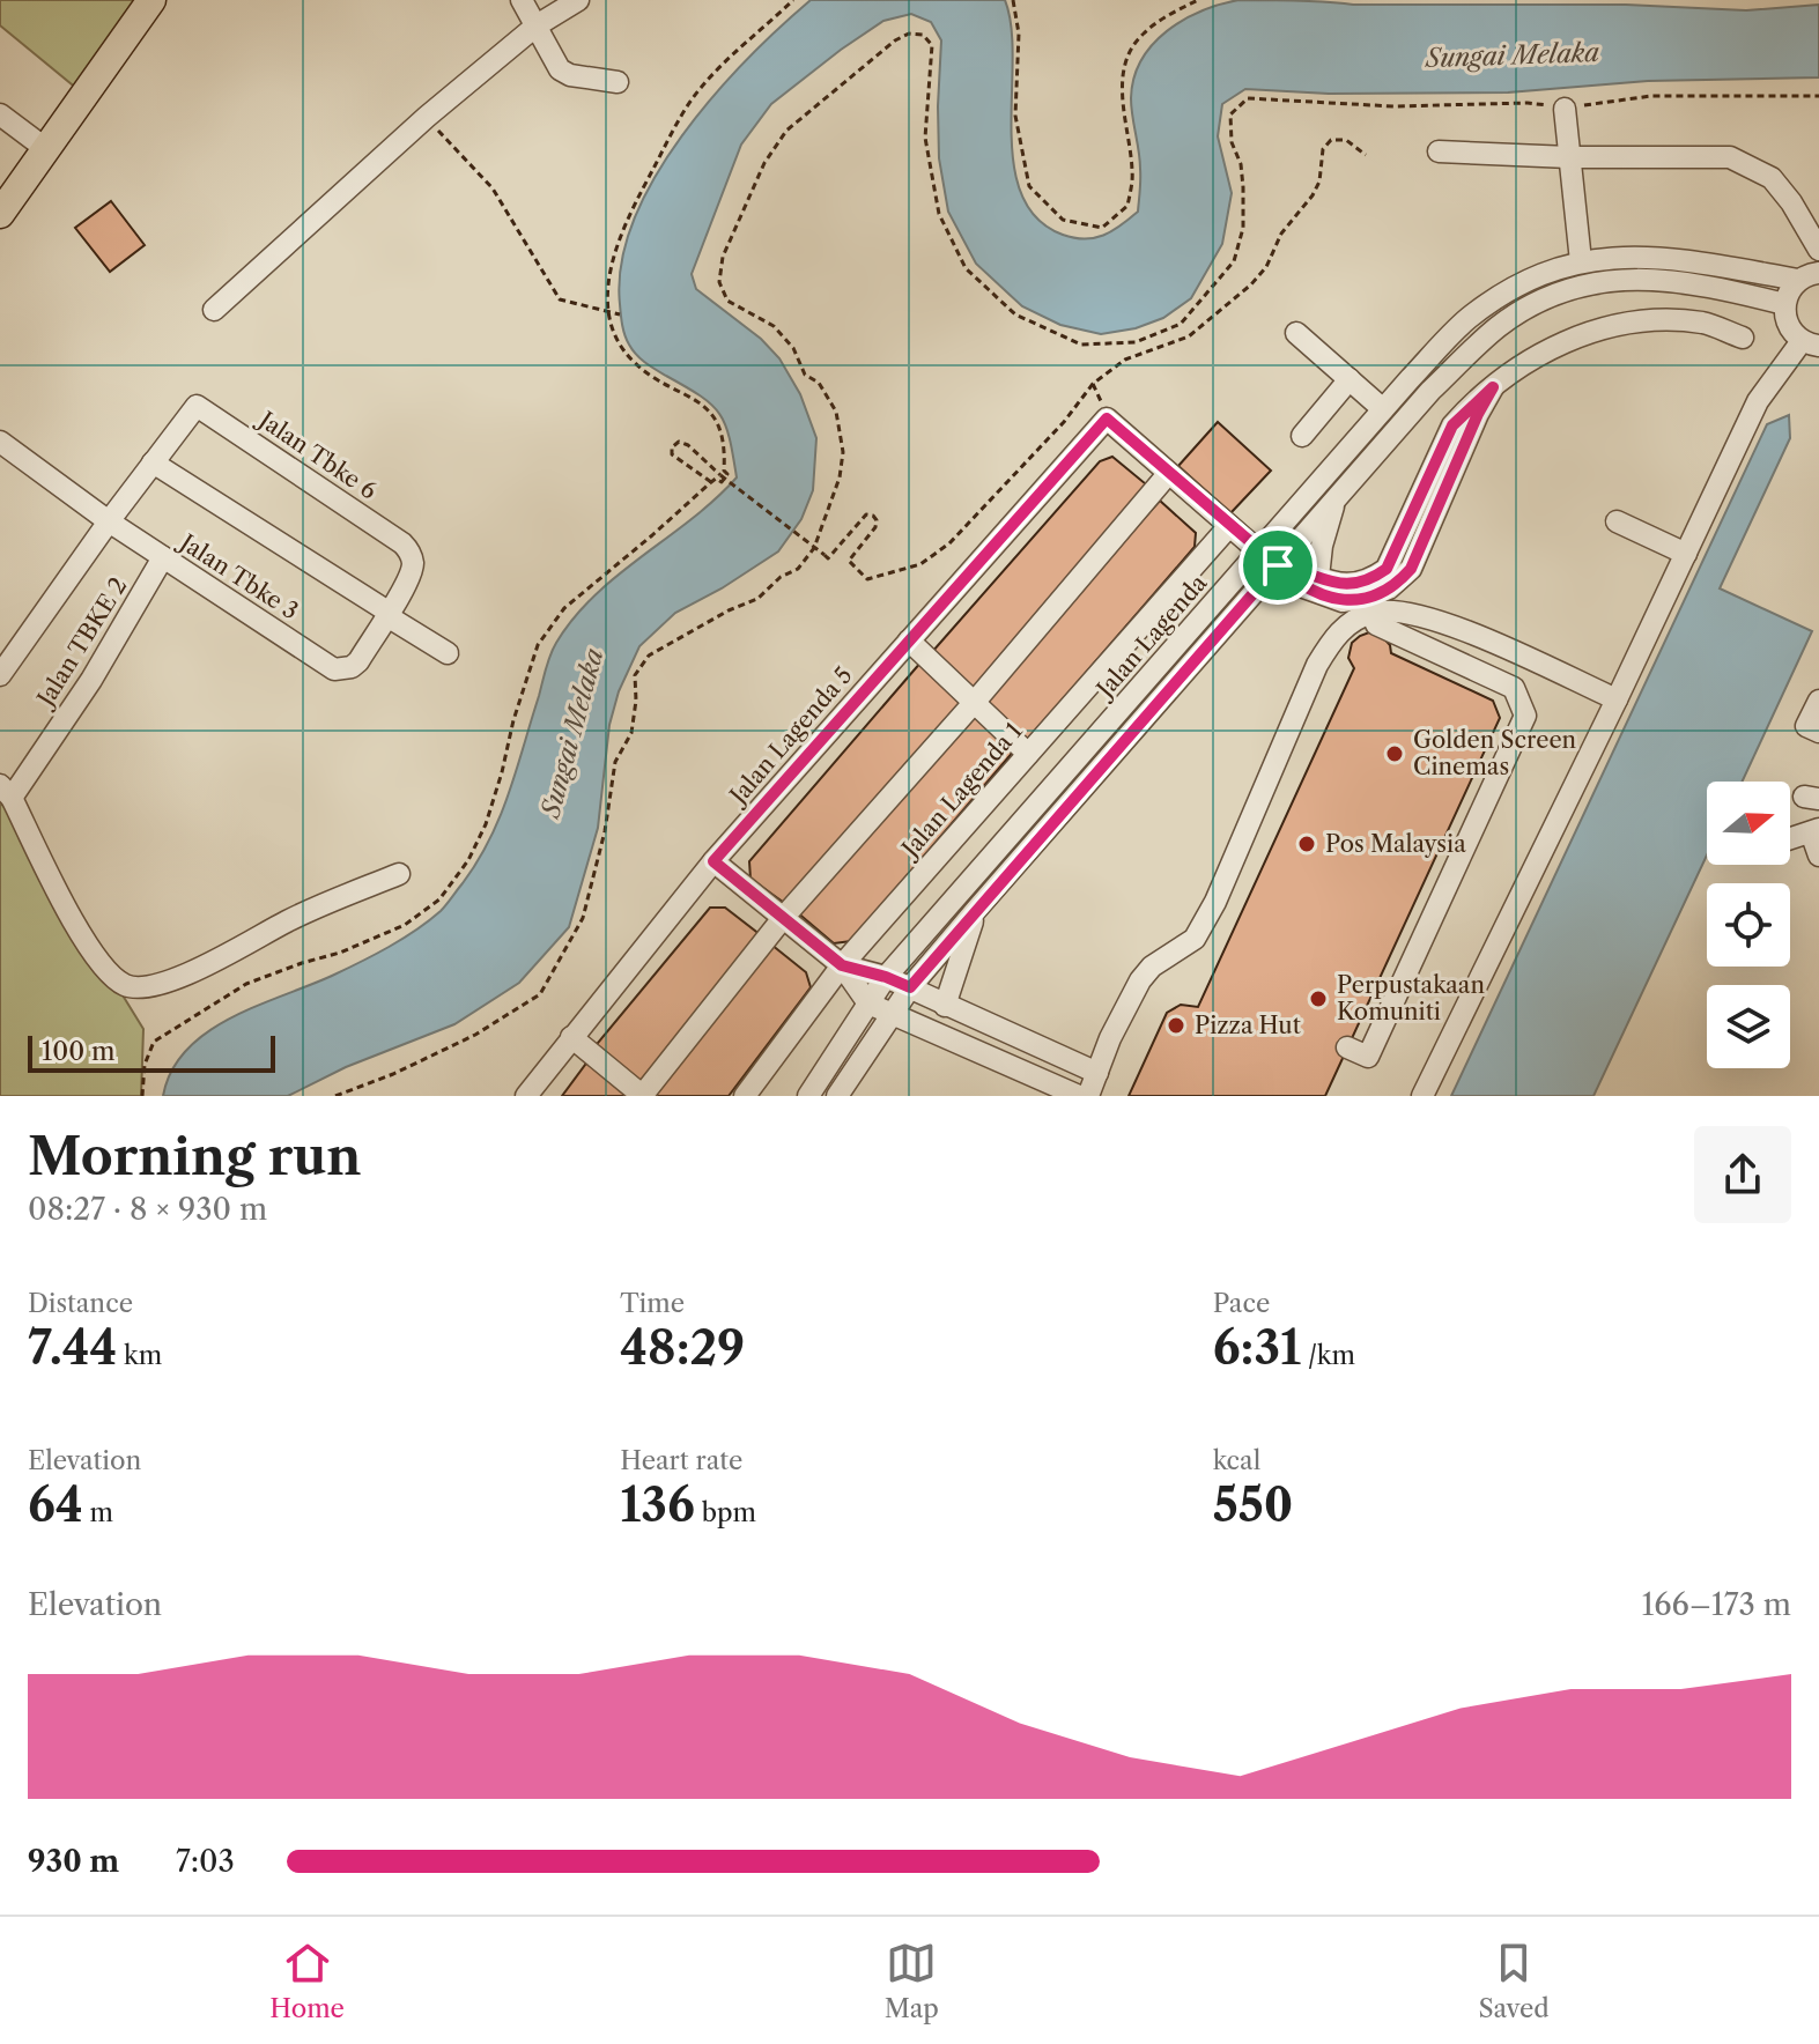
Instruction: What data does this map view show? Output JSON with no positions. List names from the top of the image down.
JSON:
{
  "streets": {
    "street": [
      "Jalan Tbke 6",
      "Jalan Tbke 3",
      "Jalan Lagenda",
      "Jalan TBKE 2",
      "Jalan Lagenda 5",
      "Jalan Lagenda 1"
    ]
  },
  "crossings": [
    ["Jalan Tbke 6", "Jalan Tbke 3"],
    ["Jalan Tbke 3", "Jalan TBKE 2"]
  ],
  "water": ["Sungai Melaka"],
  "places": [
    "Golden Screen Cinemas",
    "Pos Malaysia",
    "Perpustakaan Komuniti",
    "Pizza Hut"
  ],
  "scale_bar": "100 m",
  "north": "right",
  "page": {
    "scale": "100 m",
    "heading": ["Morning run", "08:27 · 8 × 930 m"],
    "stats": [
      ["Distance", "7.44 km"],
      ["Time", "48:29"],
      ["Pace", "6:31 /km"],
      ["Elevation", "64 m"],
      ["Heart rate", "136 bpm"],
      ["kcal", "550"]
    ],
    "chart": ["Elevation", "166–173 m"],
    "list": [
      {
        "name": "930 m",
        "note": "7:03"
      }
    ],
    "tabs": ["Home", "Map", "Saved"]
  }
}
